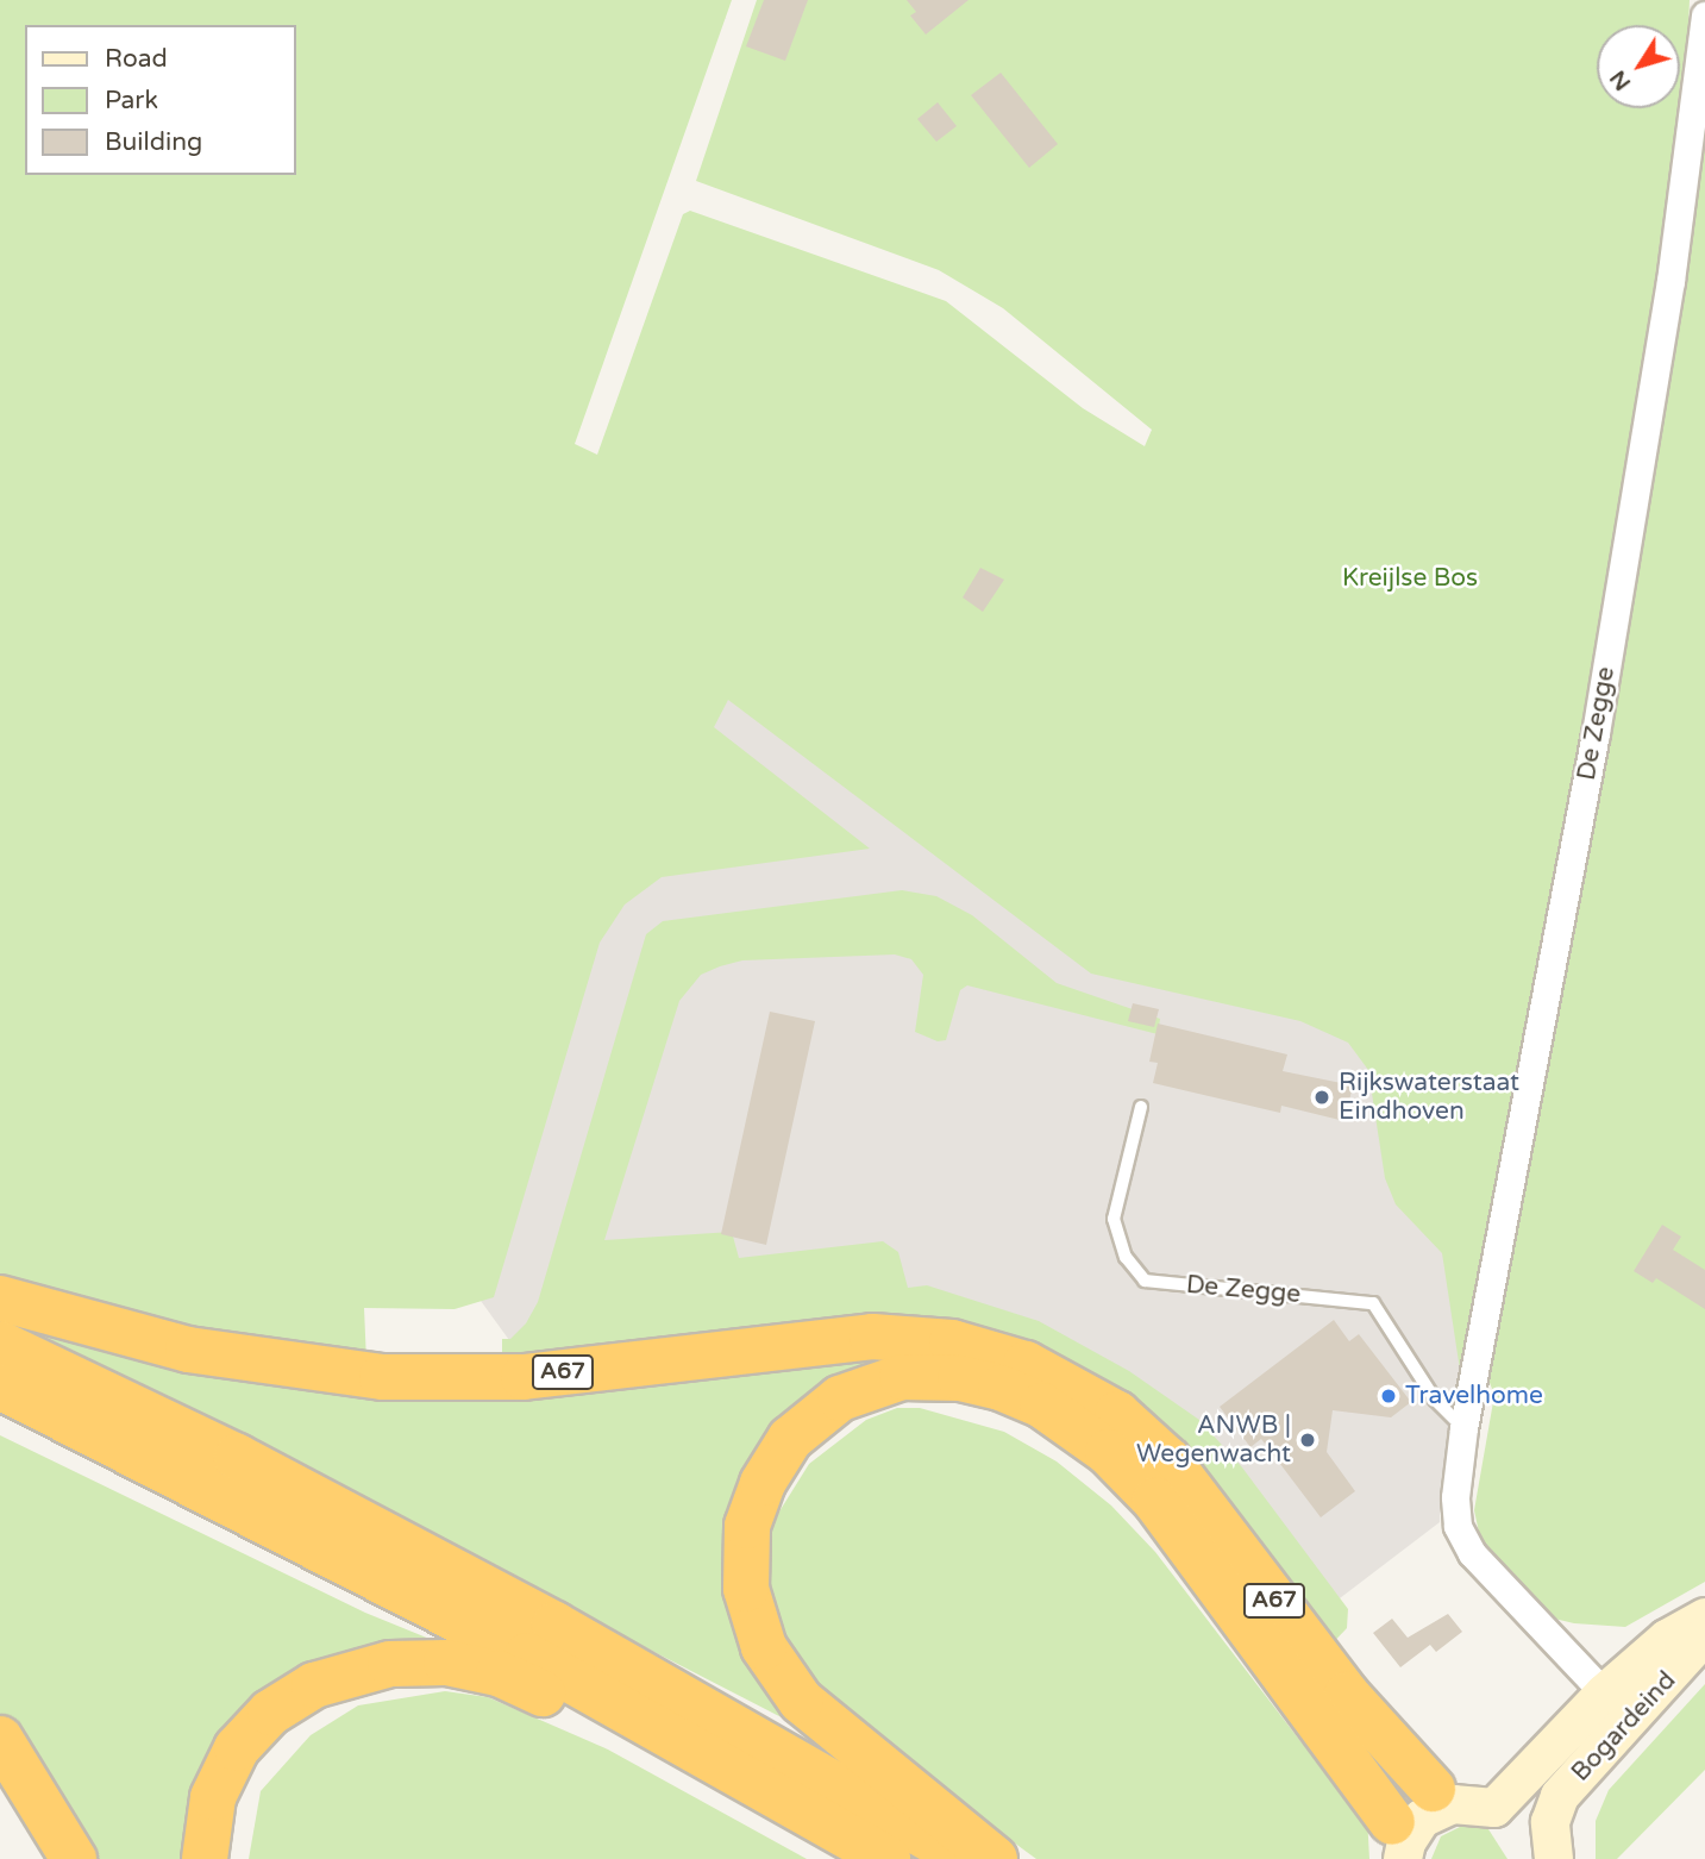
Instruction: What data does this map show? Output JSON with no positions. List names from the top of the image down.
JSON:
{
  "streets": {
    "highway": ["A67"],
    "main road": ["Bogardeind"],
    "street": ["De Zegge"]
  },
  "crossings": [
    ["De Zegge", "Bogardeind"]
  ],
  "parks": ["Kreijlse Bos"],
  "places": ["Rijkswaterstaat Eindhoven", "Travelhome", "ANWB | Wegenwacht"],
  "legend": ["Road", "Park", "Building"],
  "north": "bottom left"
}
